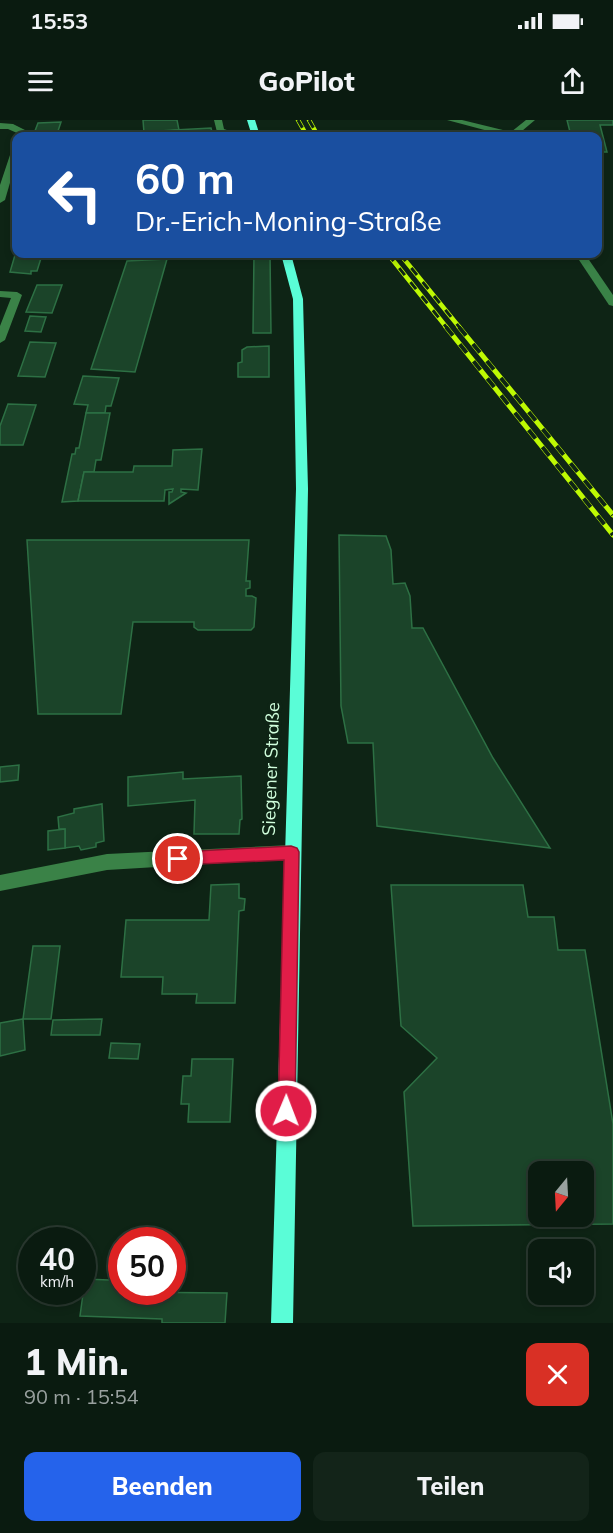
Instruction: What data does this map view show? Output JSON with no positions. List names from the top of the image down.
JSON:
{
  "streets": {
    "main road": ["Siegener Straße"]
  },
  "north": "bottom",
  "page": {
    "status": "15:53",
    "header": "GoPilot",
    "turn": ["60 m", "Dr.-Erich-Moning-Straße"],
    "speed": "40 km/h",
    "limit": "50",
    "heading": ["1 Min.", "90 m · 15:54"],
    "buttons": ["Beenden", "Teilen"]
  }
}
